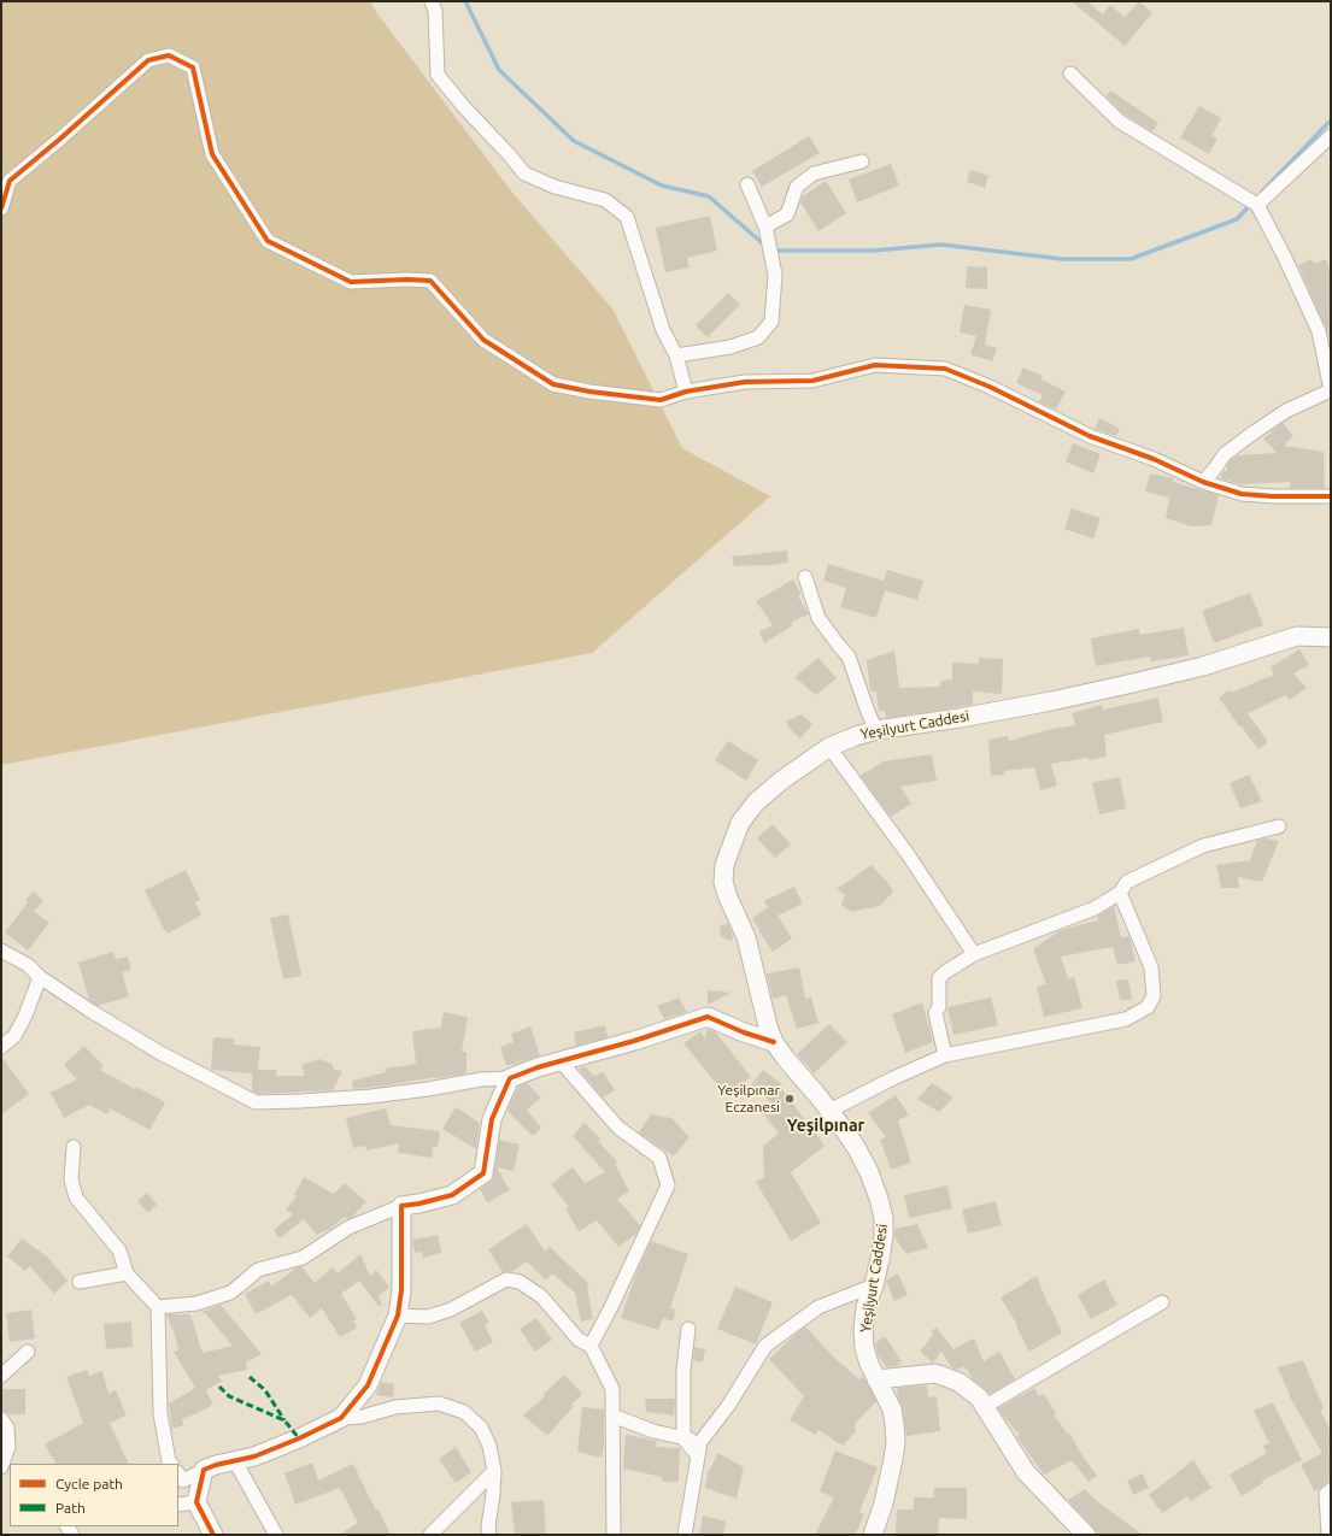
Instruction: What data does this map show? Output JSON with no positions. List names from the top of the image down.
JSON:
{
  "streets": {
    "main road": ["Yeşilyurt Caddesi"]
  },
  "districts": ["Yeşilpınar"],
  "places": ["Yeşilpınar Eczanesi"],
  "legend": ["Cycle path", "Path"]
}
